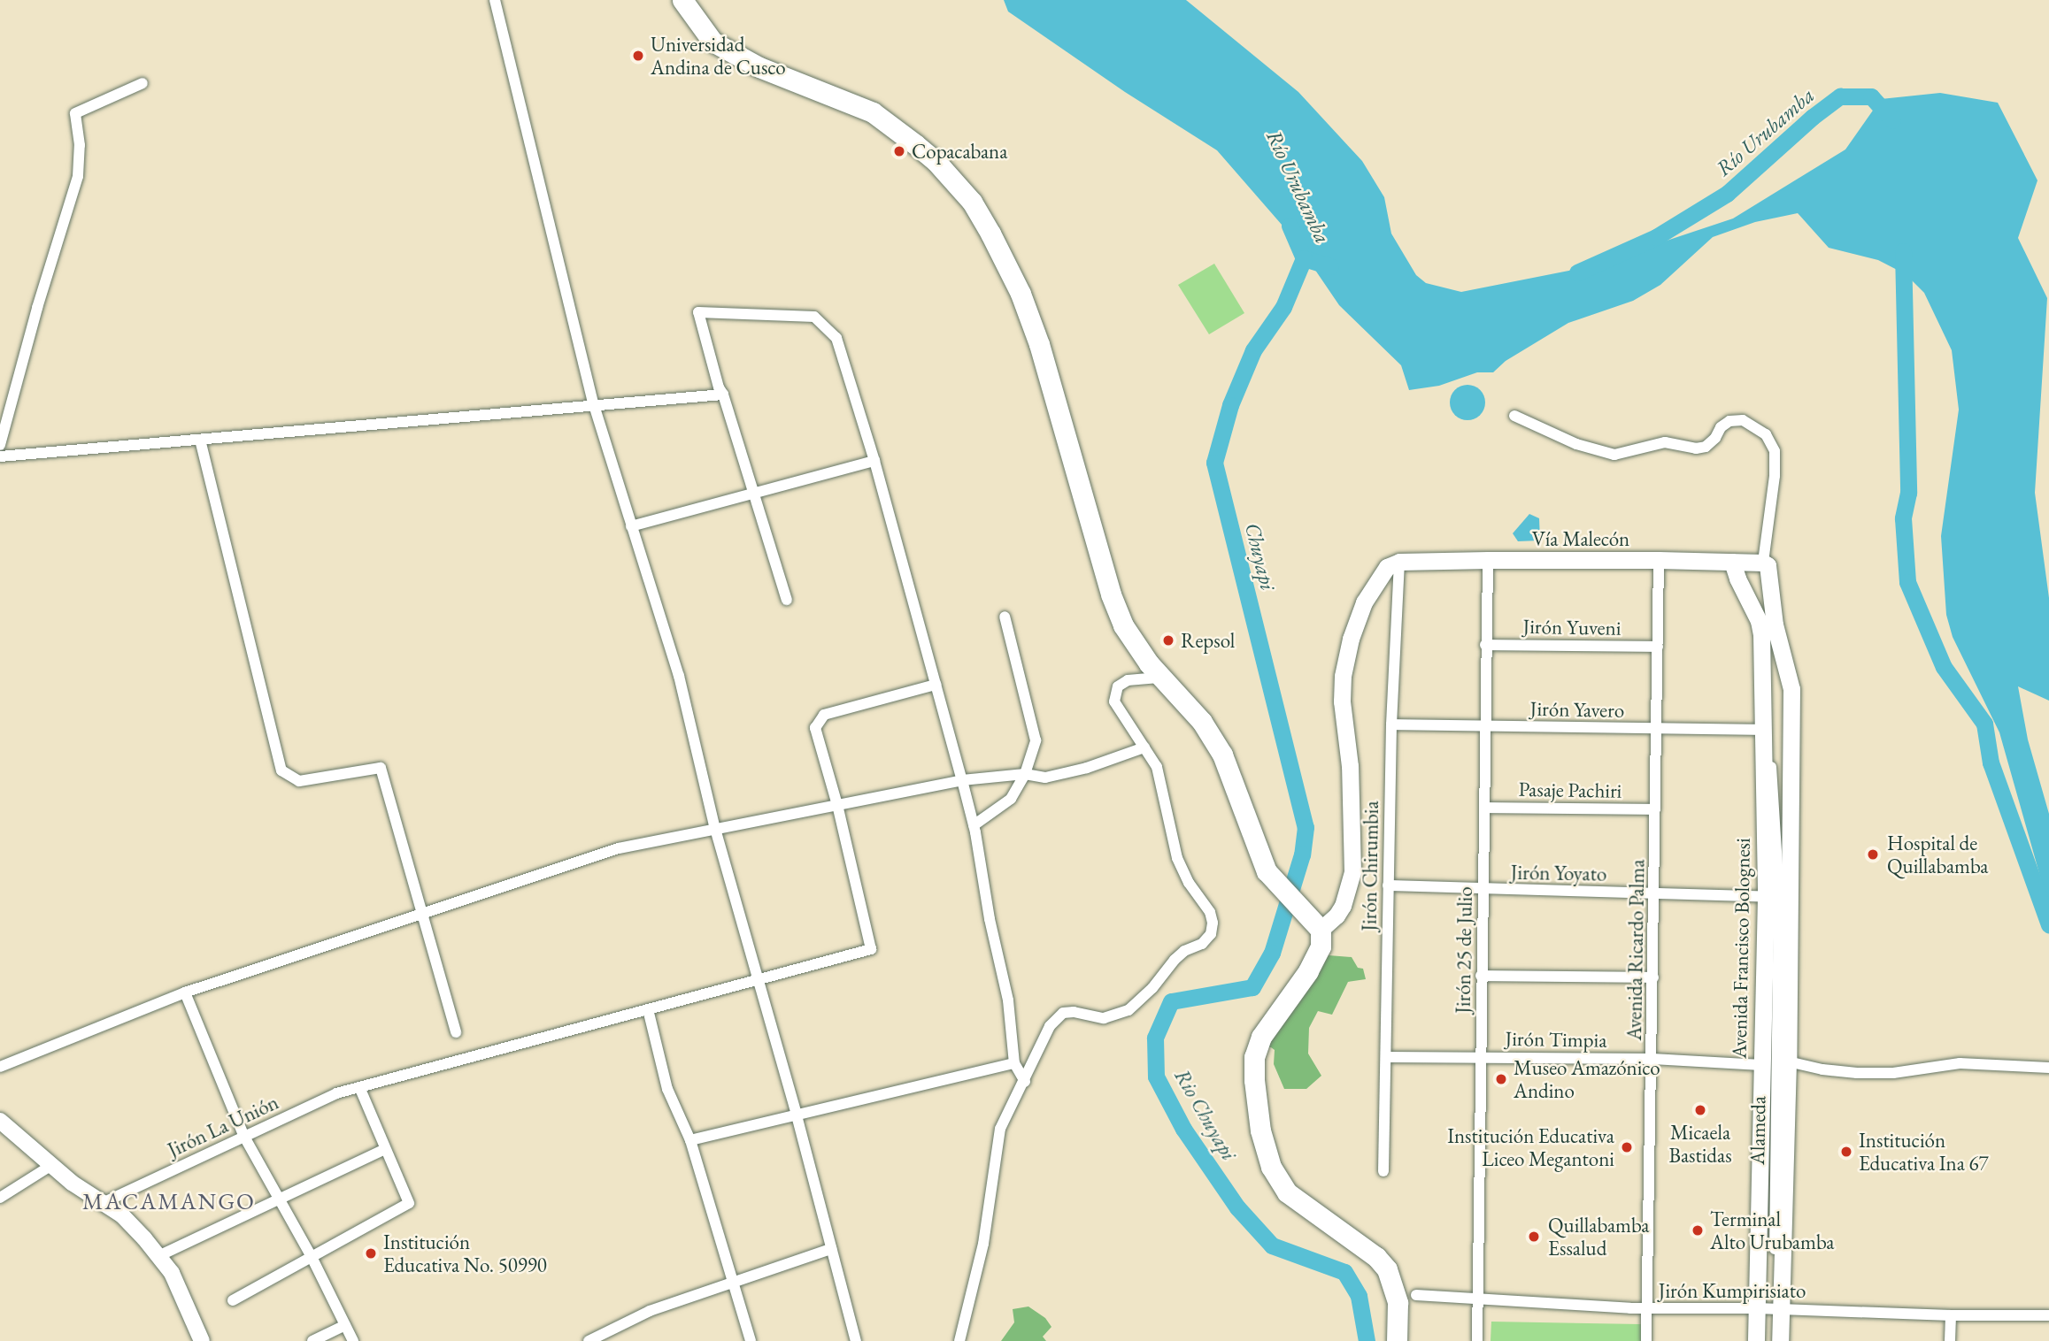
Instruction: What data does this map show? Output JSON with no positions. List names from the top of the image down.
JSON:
{
  "streets": {
    "main road": ["Vía Malecón", "Avenida Francisco Bolognesi"],
    "street": [
      "Jirón Yuveni",
      "Jirón Yavero",
      "Pasaje Pachiri",
      "Jirón Chirumbia",
      "Jirón Yoyato",
      "Jirón 25 de Julio",
      "Avenida Ricardo Palma",
      "Jirón Timpia",
      "Jirón La Unión",
      "Alameda",
      "Jirón Kumpirisiato"
    ]
  },
  "crossings": [
    ["Vía Malecón", "Jirón Chirumbia"],
    ["Vía Malecón", "Avenida Francisco Bolognesi"],
    ["Vía Malecón", "Jirón 25 de Julio"],
    ["Vía Malecón", "Avenida Ricardo Palma"],
    ["Jirón Yuveni", "Jirón 25 de Julio"],
    ["Jirón Yuveni", "Avenida Ricardo Palma"],
    ["Jirón Yavero", "Jirón Chirumbia"],
    ["Jirón Yavero", "Avenida Francisco Bolognesi"],
    ["Jirón Yavero", "Jirón 25 de Julio"],
    ["Jirón Yavero", "Avenida Ricardo Palma"],
    ["Pasaje Pachiri", "Jirón 25 de Julio"],
    ["Pasaje Pachiri", "Avenida Ricardo Palma"],
    ["Jirón Chirumbia", "Jirón Yoyato"],
    ["Jirón Chirumbia", "Jirón Timpia"],
    ["Jirón Yoyato", "Avenida Francisco Bolognesi"],
    ["Jirón Yoyato", "Jirón 25 de Julio"],
    ["Jirón Yoyato", "Avenida Ricardo Palma"],
    ["Avenida Francisco Bolognesi", "Jirón Timpia"],
    ["Avenida Francisco Bolognesi", "Alameda"],
    ["Avenida Francisco Bolognesi", "Jirón Kumpirisiato"],
    ["Jirón 25 de Julio", "Jirón Timpia"],
    ["Jirón 25 de Julio", "Jirón Kumpirisiato"],
    ["Avenida Ricardo Palma", "Jirón Timpia"],
    ["Avenida Ricardo Palma", "Jirón Kumpirisiato"],
    ["Alameda", "Jirón Kumpirisiato"]
  ],
  "districts": ["MACAMANGO"],
  "water": ["Río Urubamba", "Chuyapi", "Rio Chuyapi"],
  "places": [
    "Universidad Andina de Cusco",
    "Copacabana",
    "Repsol",
    "Hospital de Quillabamba",
    "Museo Amazónico Andino",
    "Micaela Bastidas",
    "Institución Educativa Liceo Megantoni",
    "Institución Educativa Ina 67",
    "Terminal Alto Urubamba",
    "Quillabamba Essalud",
    "Institución Educativa No. 50990"
  ]
}
